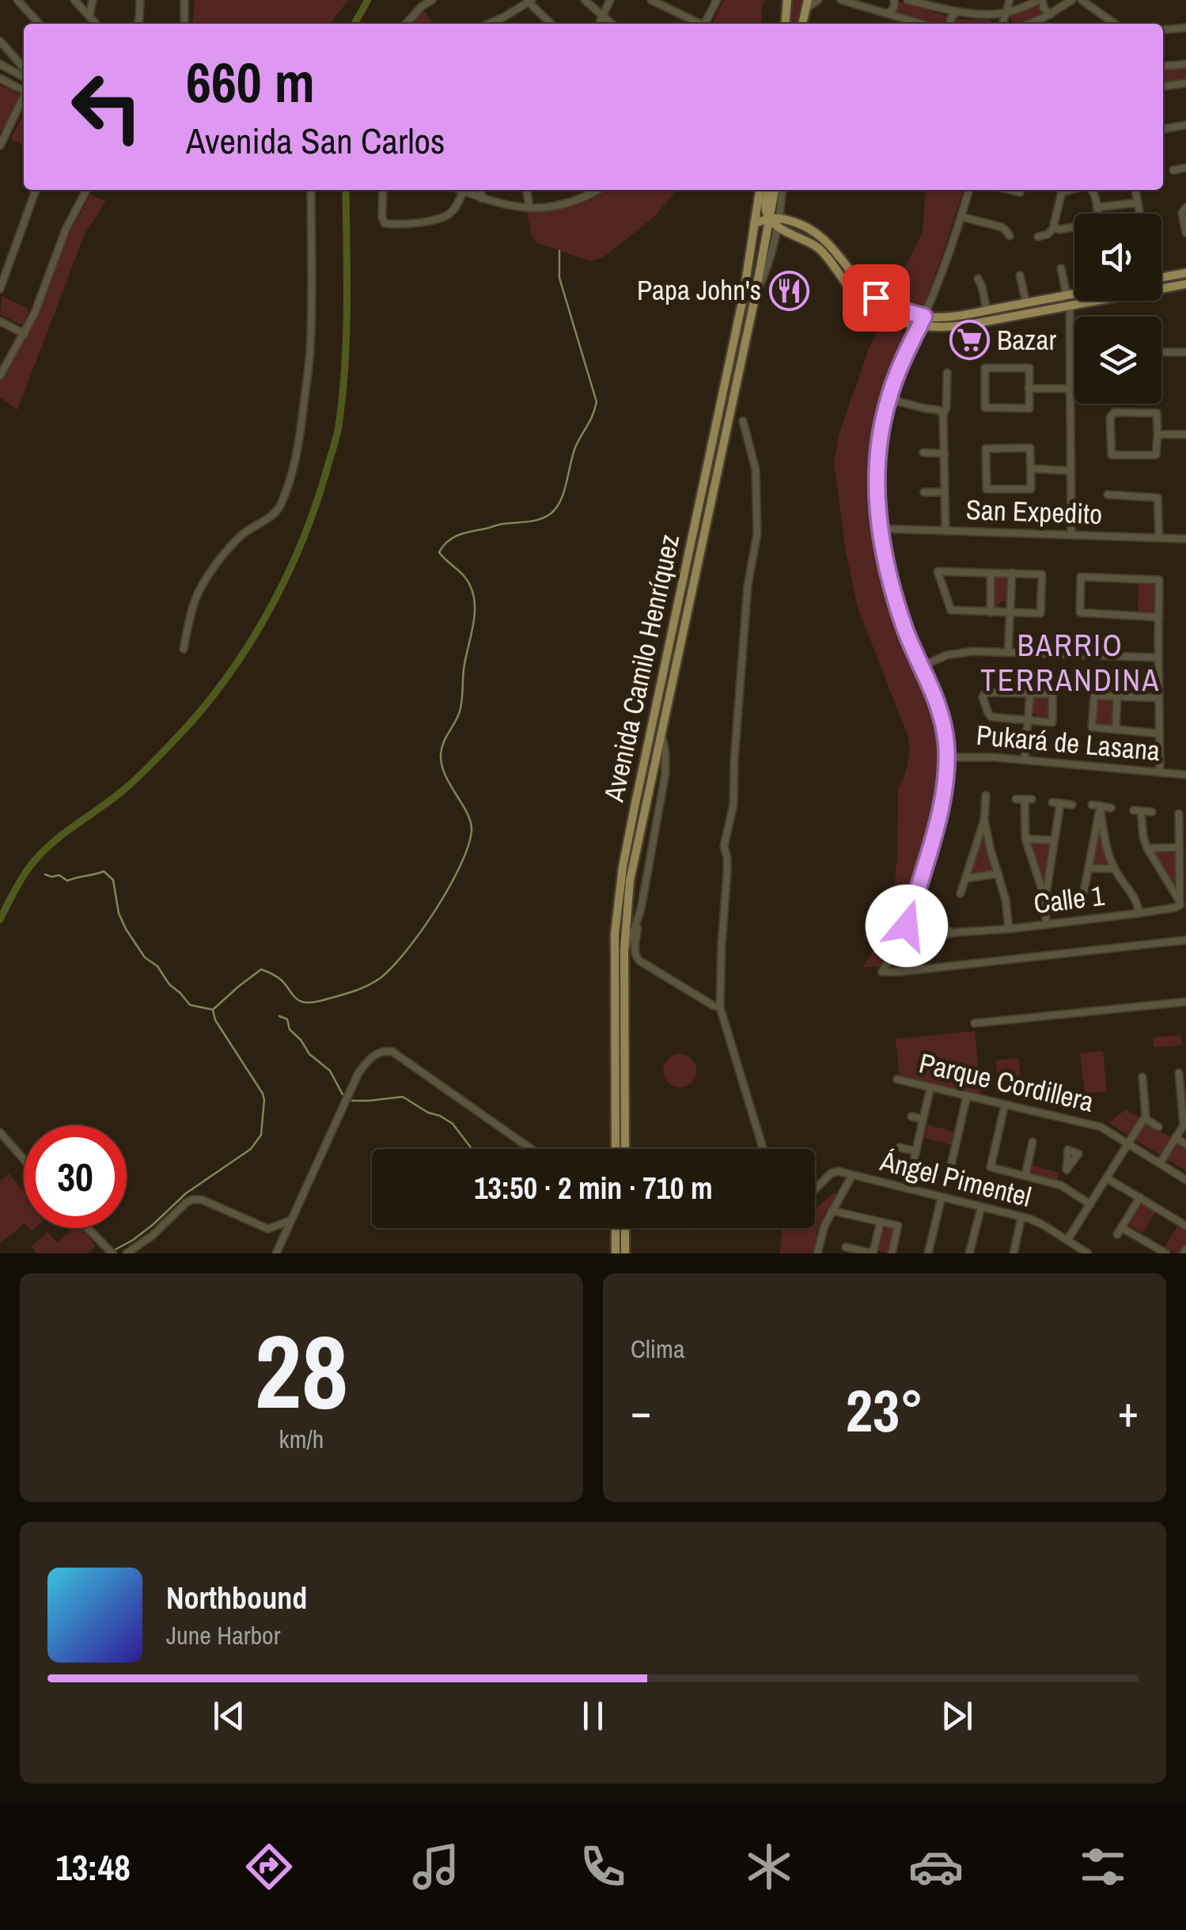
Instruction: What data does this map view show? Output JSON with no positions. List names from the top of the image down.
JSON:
{
  "streets": {
    "main road": ["Avenida Camilo Henríquez"],
    "street": [
      "San Expedito",
      "Pukará de Lasana",
      "Calle 1",
      "Parque Cordillera",
      "Ángel Pimentel"
    ]
  },
  "districts": ["BARRIO TERRANDINA"],
  "places": {
    "restaurant": ["Papa John's"],
    "supermarket": ["Bazar"]
  },
  "page": {
    "turn": ["660 m", "Avenida San Carlos"],
    "limit": "30",
    "trip": "13:50 · 2 min · 710 m",
    "tile": [
      ["28", "km/h"],
      "Clima"
    ],
    "heat": ["−", "23°", "+"],
    "song": ["Northbound", "June Harbor"],
    "tabs": "13:48"
  }
}
